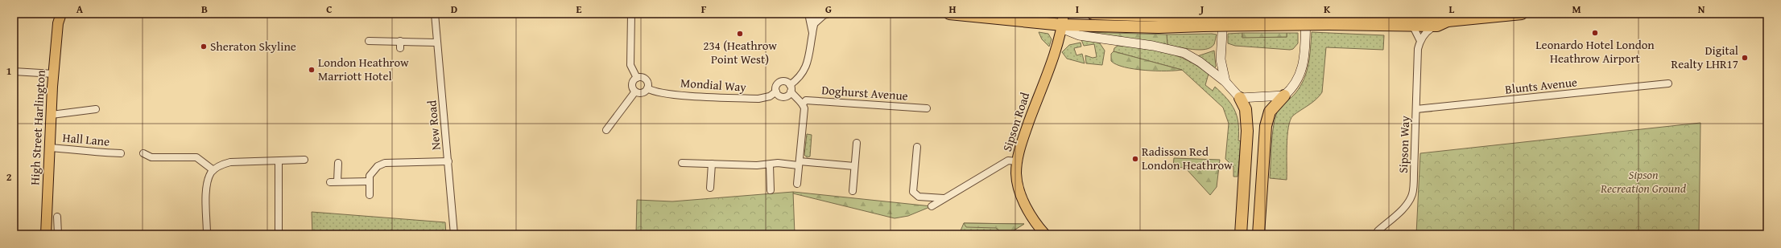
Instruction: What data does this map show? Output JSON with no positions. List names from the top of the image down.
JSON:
{
  "streets": {
    "main road": ["Sipson Road", "High Street Harlington"],
    "street": [
      "Mondial Way",
      "Blunts Avenue",
      "Doghurst Avenue",
      "New Road",
      "Hall Lane",
      "Sipson Way"
    ]
  },
  "crossings": [
    ["Blunts Avenue", "Sipson Way"],
    ["High Street Harlington", "Hall Lane"]
  ],
  "parks": ["Sipson Recreation Ground"],
  "places": [
    "Leonardo Hotel London Heathrow Airport",
    "234 (Heathrow Point West)",
    "Sheraton Skyline",
    "Digital Realty LHR17",
    "London Heathrow Marriott Hotel",
    "Radisson Red London Heathrow"
  ],
  "grid": {
    "columns": [
      "A",
      "B",
      "C",
      "D",
      "E",
      "F",
      "G",
      "H",
      "I",
      "J",
      "K",
      "L",
      "M",
      "N"
    ],
    "rows": ["1", "2"]
  }
}
